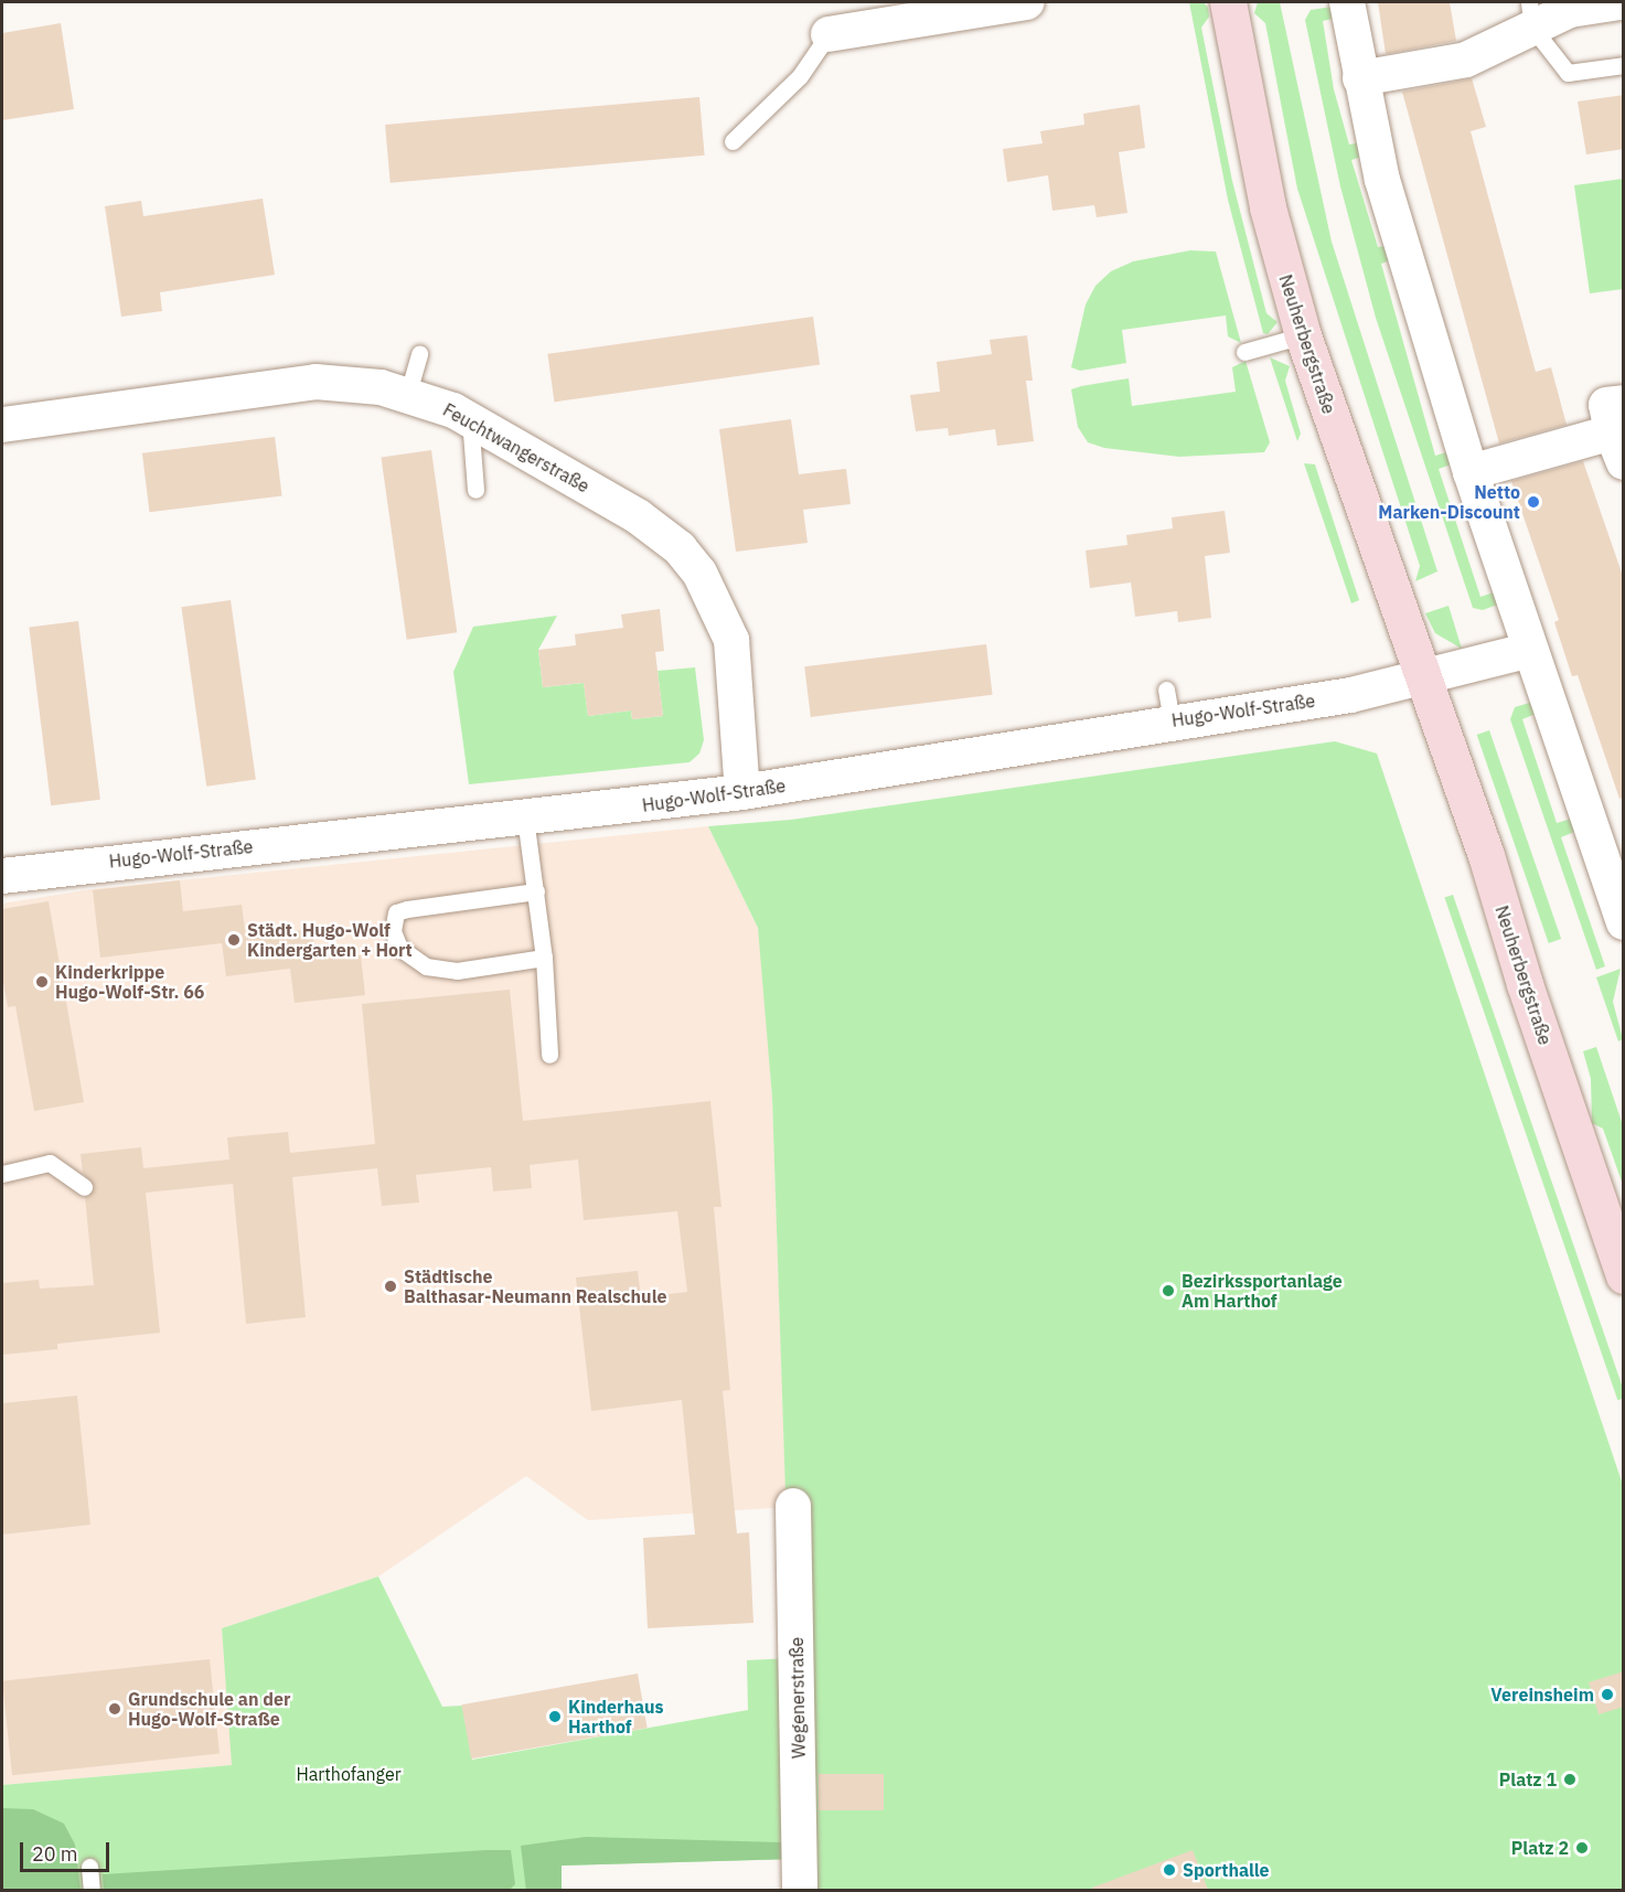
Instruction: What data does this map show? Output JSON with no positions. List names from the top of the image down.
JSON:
{
  "streets": {
    "main road": ["Neuherbergstraße"],
    "street": ["Feuchtwangerstraße", "Hugo-Wolf-Straße", "Wegenerstraße"]
  },
  "crossings": [
    ["Neuherbergstraße", "Hugo-Wolf-Straße"],
    ["Feuchtwangerstraße", "Hugo-Wolf-Straße"]
  ],
  "parks": ["Harthofanger"],
  "places": [
    "Netto Marken-Discount",
    "Städt. Hugo-Wolf Kindergarten + Hort",
    "Kinderkrippe Hugo-Wolf-Str. 66",
    "Städtische Balthasar-Neumann Realschule",
    "Bezirkssportanlage Am Harthof",
    "Vereinsheim",
    "Grundschule an der Hugo-Wolf-Straße",
    "Kinderhaus Harthof",
    "Platz 1",
    "Platz 2",
    "Sporthalle"
  ],
  "scale_bar": "20 m"
}
